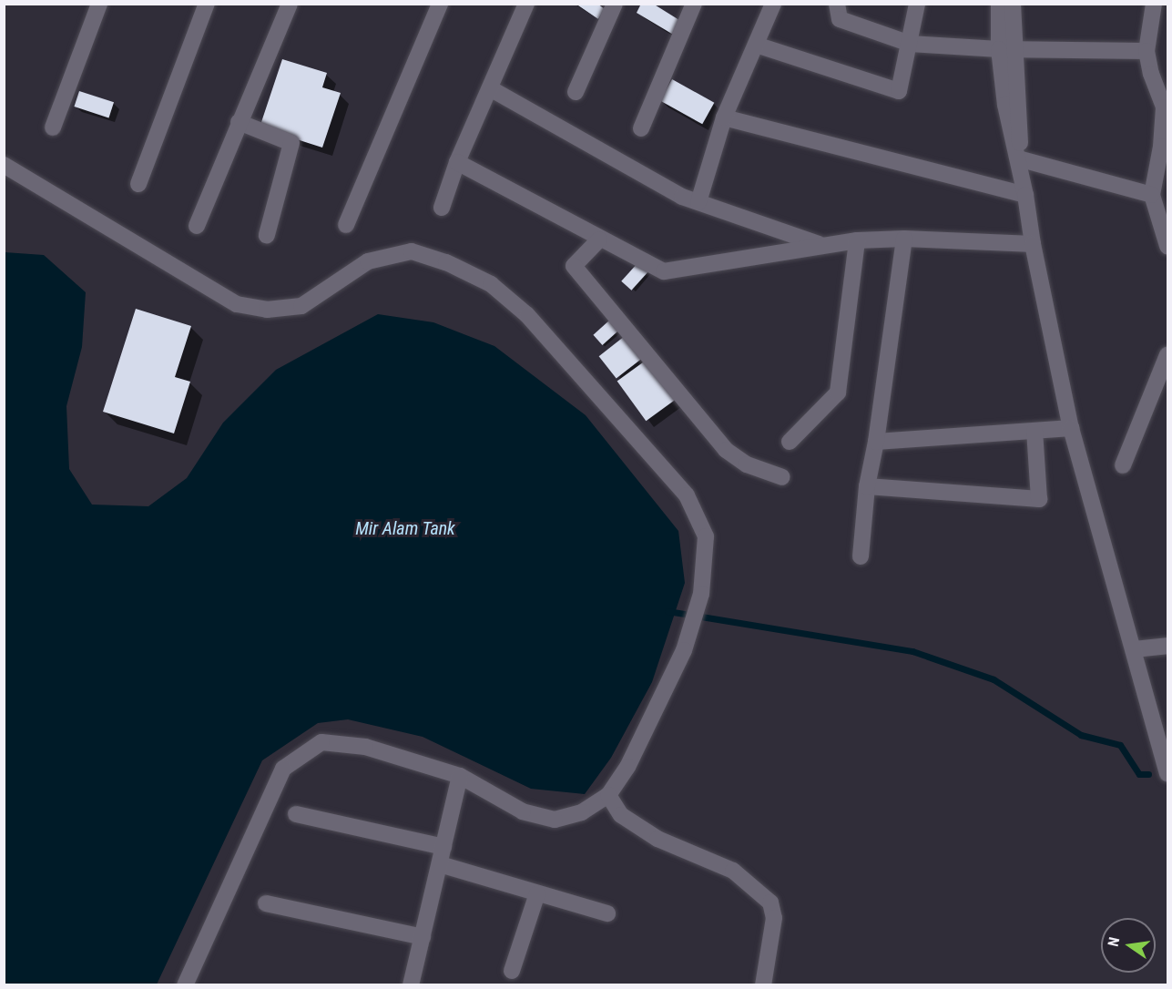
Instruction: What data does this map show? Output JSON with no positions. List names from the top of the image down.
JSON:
{
  "water": ["Mir Alam Tank"],
  "north": "left"
}
